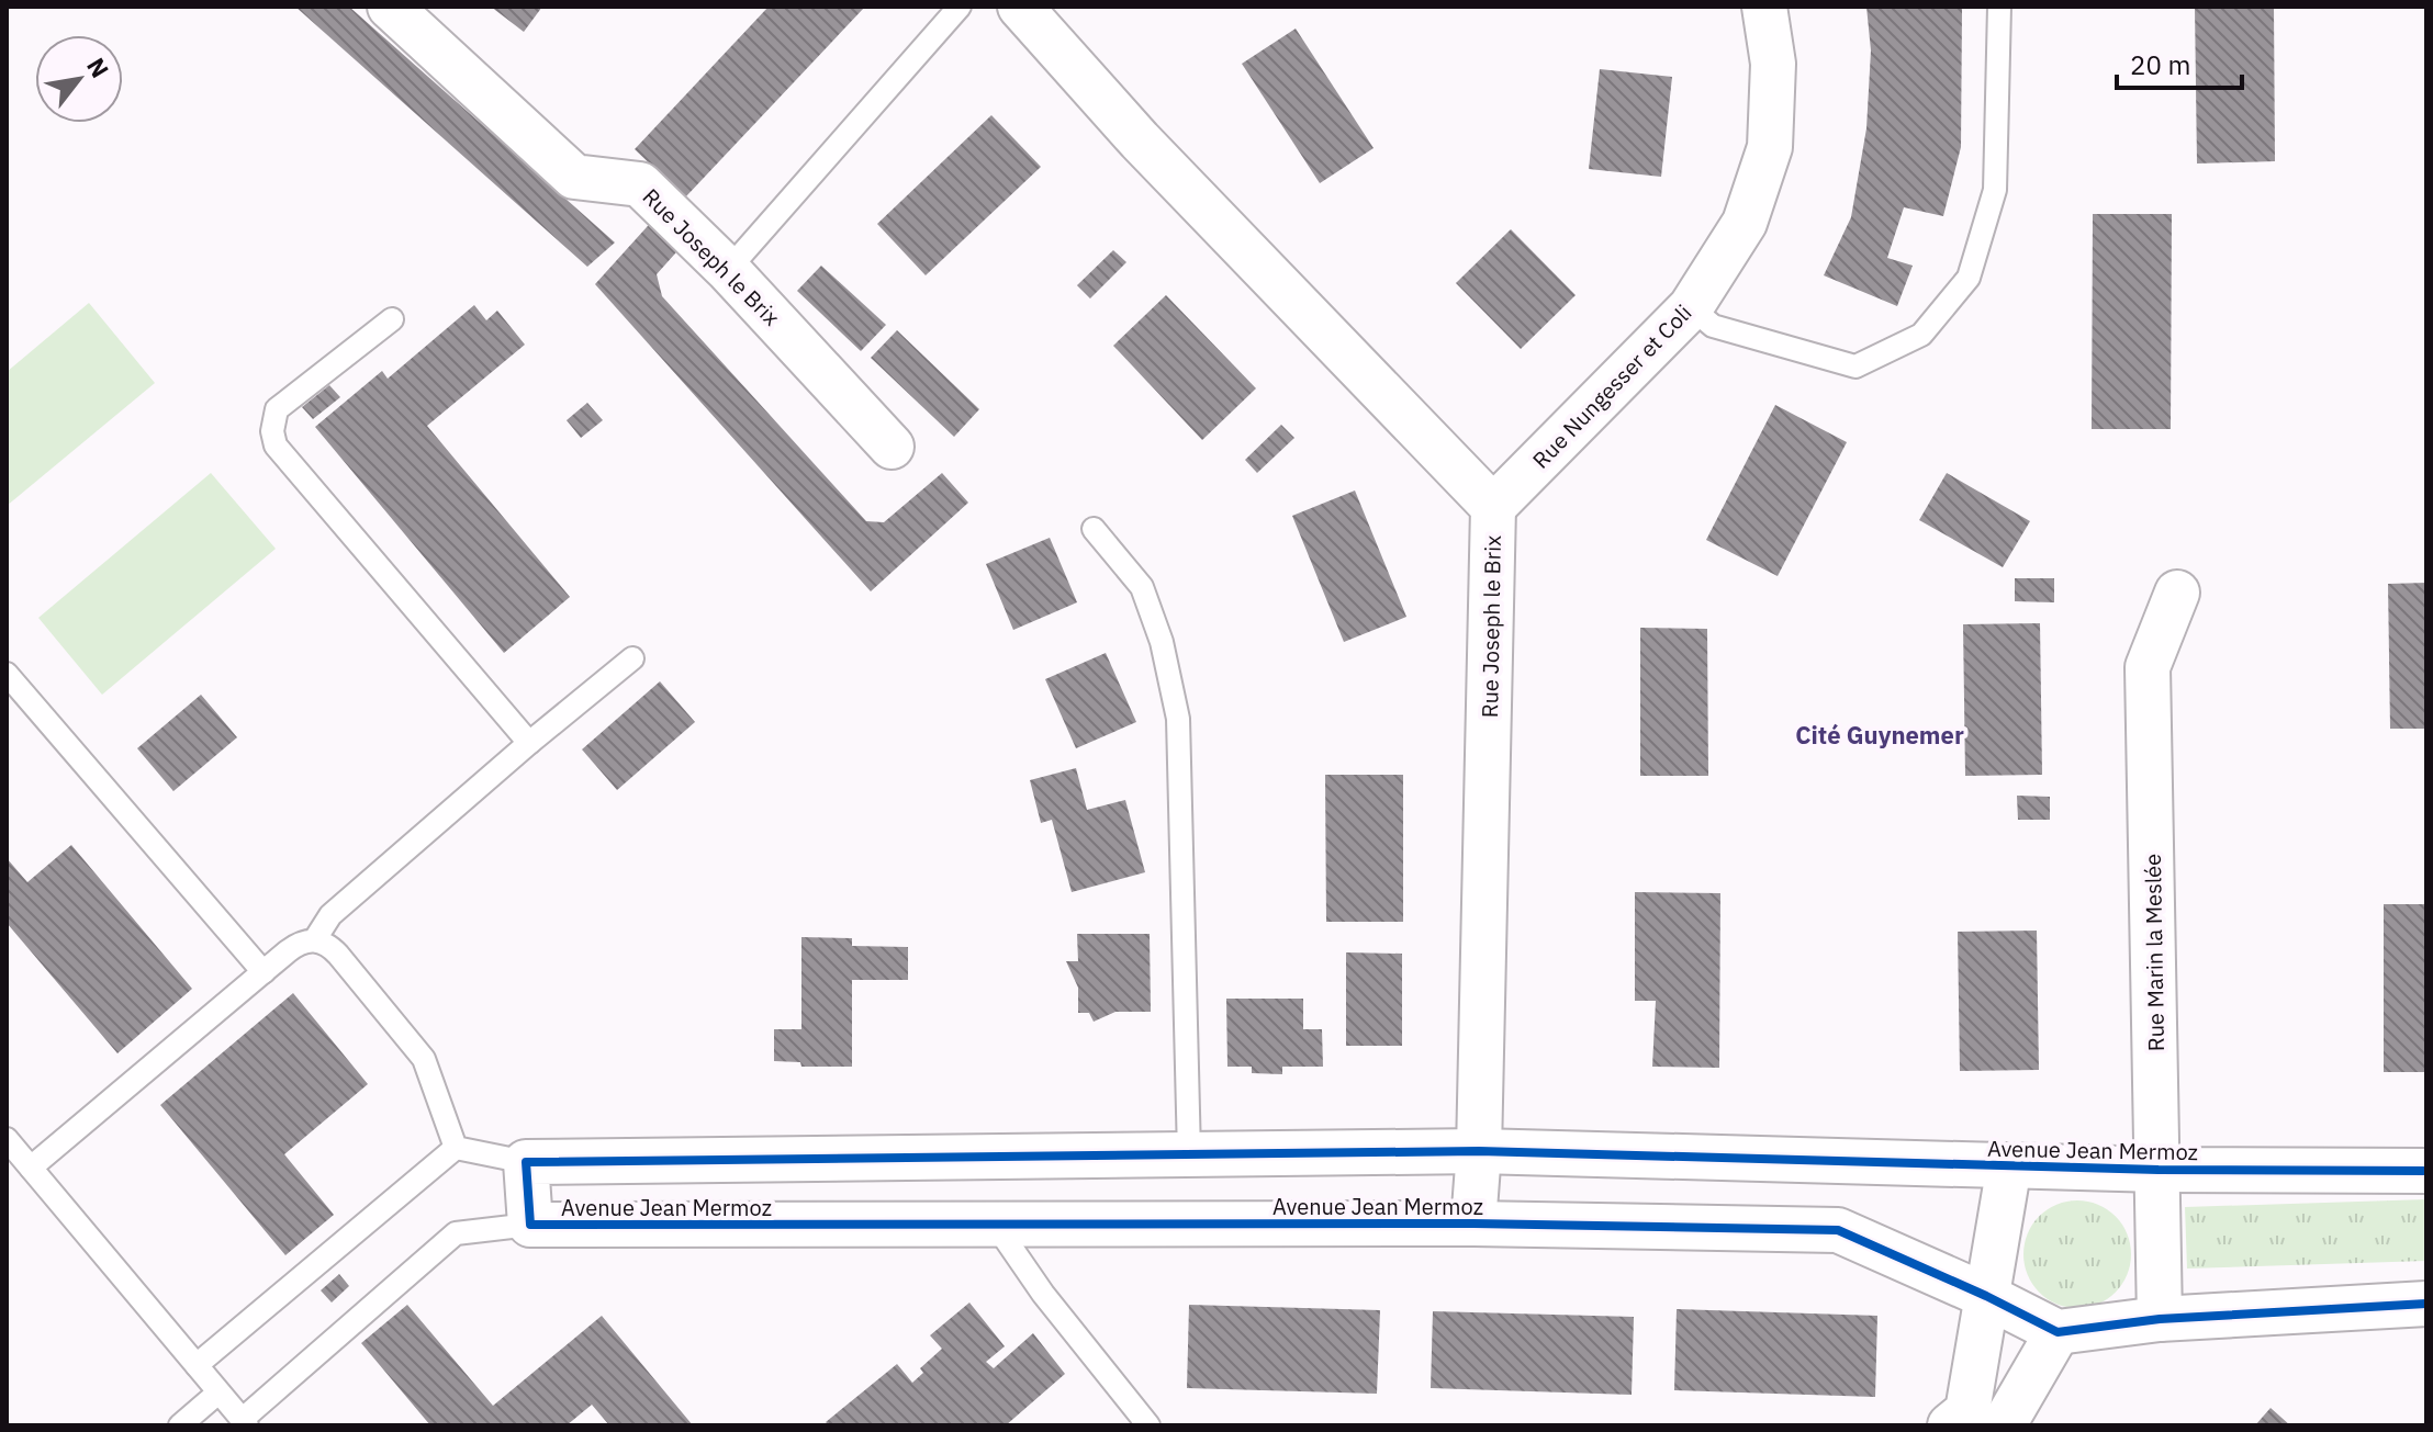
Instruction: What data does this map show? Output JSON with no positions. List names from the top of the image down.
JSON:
{
  "streets": {
    "street": [
      "Rue Joseph le Brix",
      "Rue Nungesser et Coli",
      "Rue Marin la Meslée",
      "Avenue Jean Mermoz"
    ]
  },
  "crossings": [
    ["Rue Joseph le Brix", "Rue Nungesser et Coli"],
    ["Rue Joseph le Brix", "Avenue Jean Mermoz"],
    ["Rue Marin la Meslée", "Avenue Jean Mermoz"]
  ],
  "districts": ["Cité Guynemer"],
  "scale_bar": "20 m",
  "north": "top right"
}
